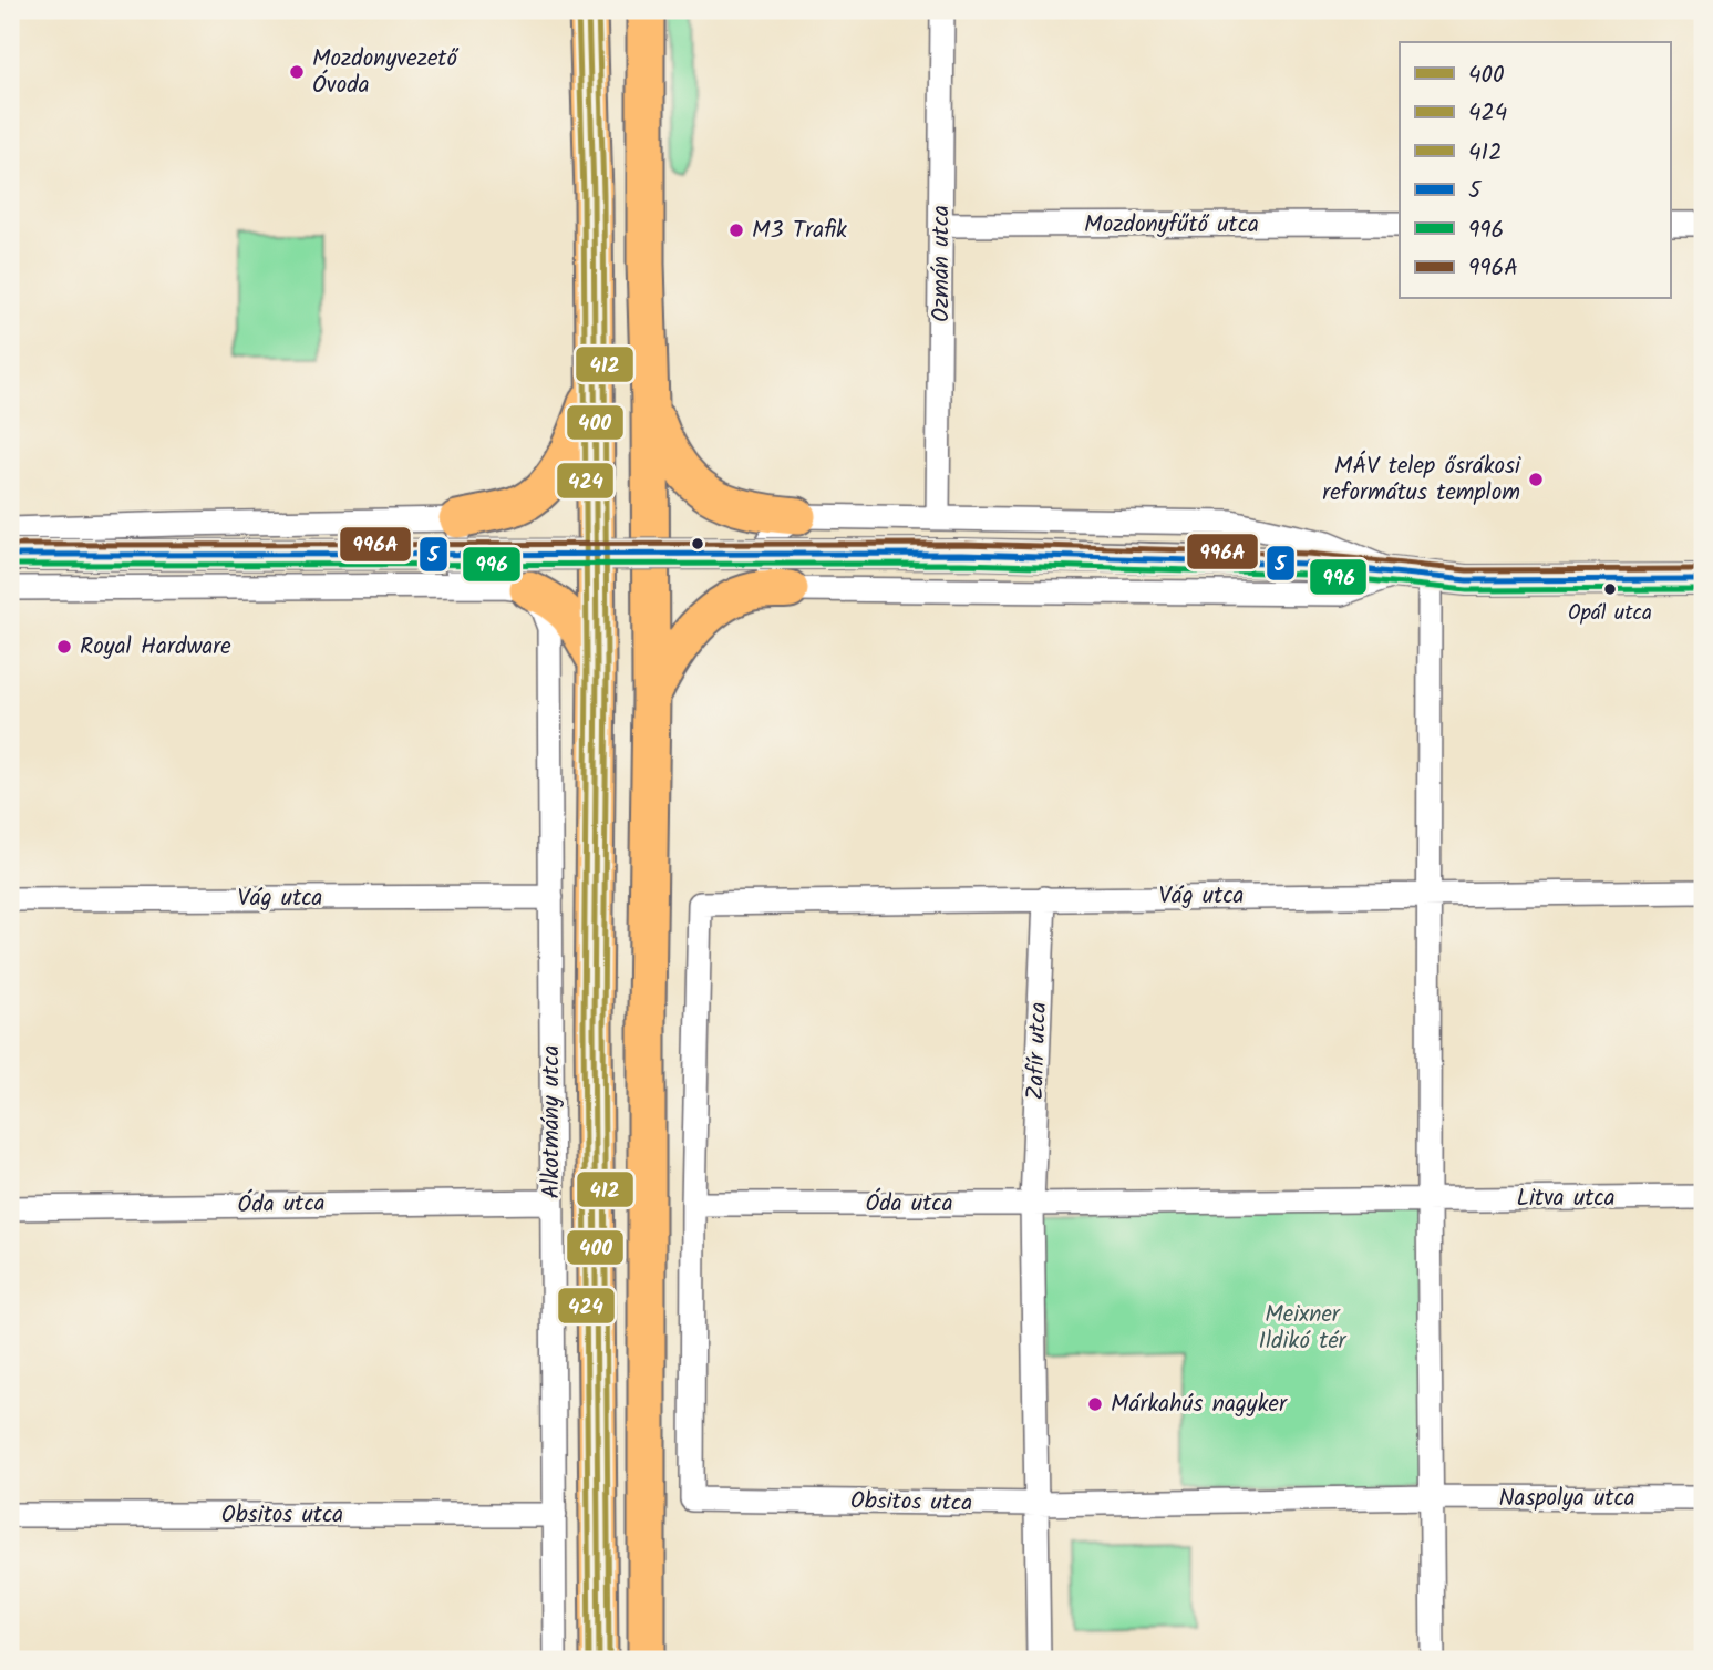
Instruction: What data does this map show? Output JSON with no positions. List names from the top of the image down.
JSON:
{
  "streets": {
    "street": [
      "Mozdonyfűtő utca",
      "Ozmán utca",
      "Vág utca",
      "Zafír utca",
      "Alkotmány utca",
      "Litva utca",
      "Óda utca",
      "Naspolya utca",
      "Obsitos utca"
    ]
  },
  "crossings": [
    ["Mozdonyfűtő utca", "Ozmán utca"],
    ["Vág utca", "Zafír utca"],
    ["Vág utca", "Alkotmány utca"],
    ["Vág utca", "Óda utca"],
    ["Vág utca", "Obsitos utca"],
    ["Zafír utca", "Óda utca"],
    ["Alkotmány utca", "Óda utca"],
    ["Alkotmány utca", "Obsitos utca"],
    ["Óda utca", "Obsitos utca"]
  ],
  "parks": ["Meixner Ildikó tér"],
  "places": [
    "Mozdonyvezető Óvoda",
    "M3 Trafik",
    "MÁV telep ősrákosi református templom",
    "Opál utca",
    "Royal Hardware",
    "Márkahús nagyker"
  ],
  "lines": [
    "transit line 400",
    "transit line 424",
    "transit line 412",
    "transit line 996A",
    "transit line 5",
    "transit line 996"
  ],
  "legend": [
    "400",
    "424",
    "412",
    "5",
    "996",
    "996A"
  ]
}
